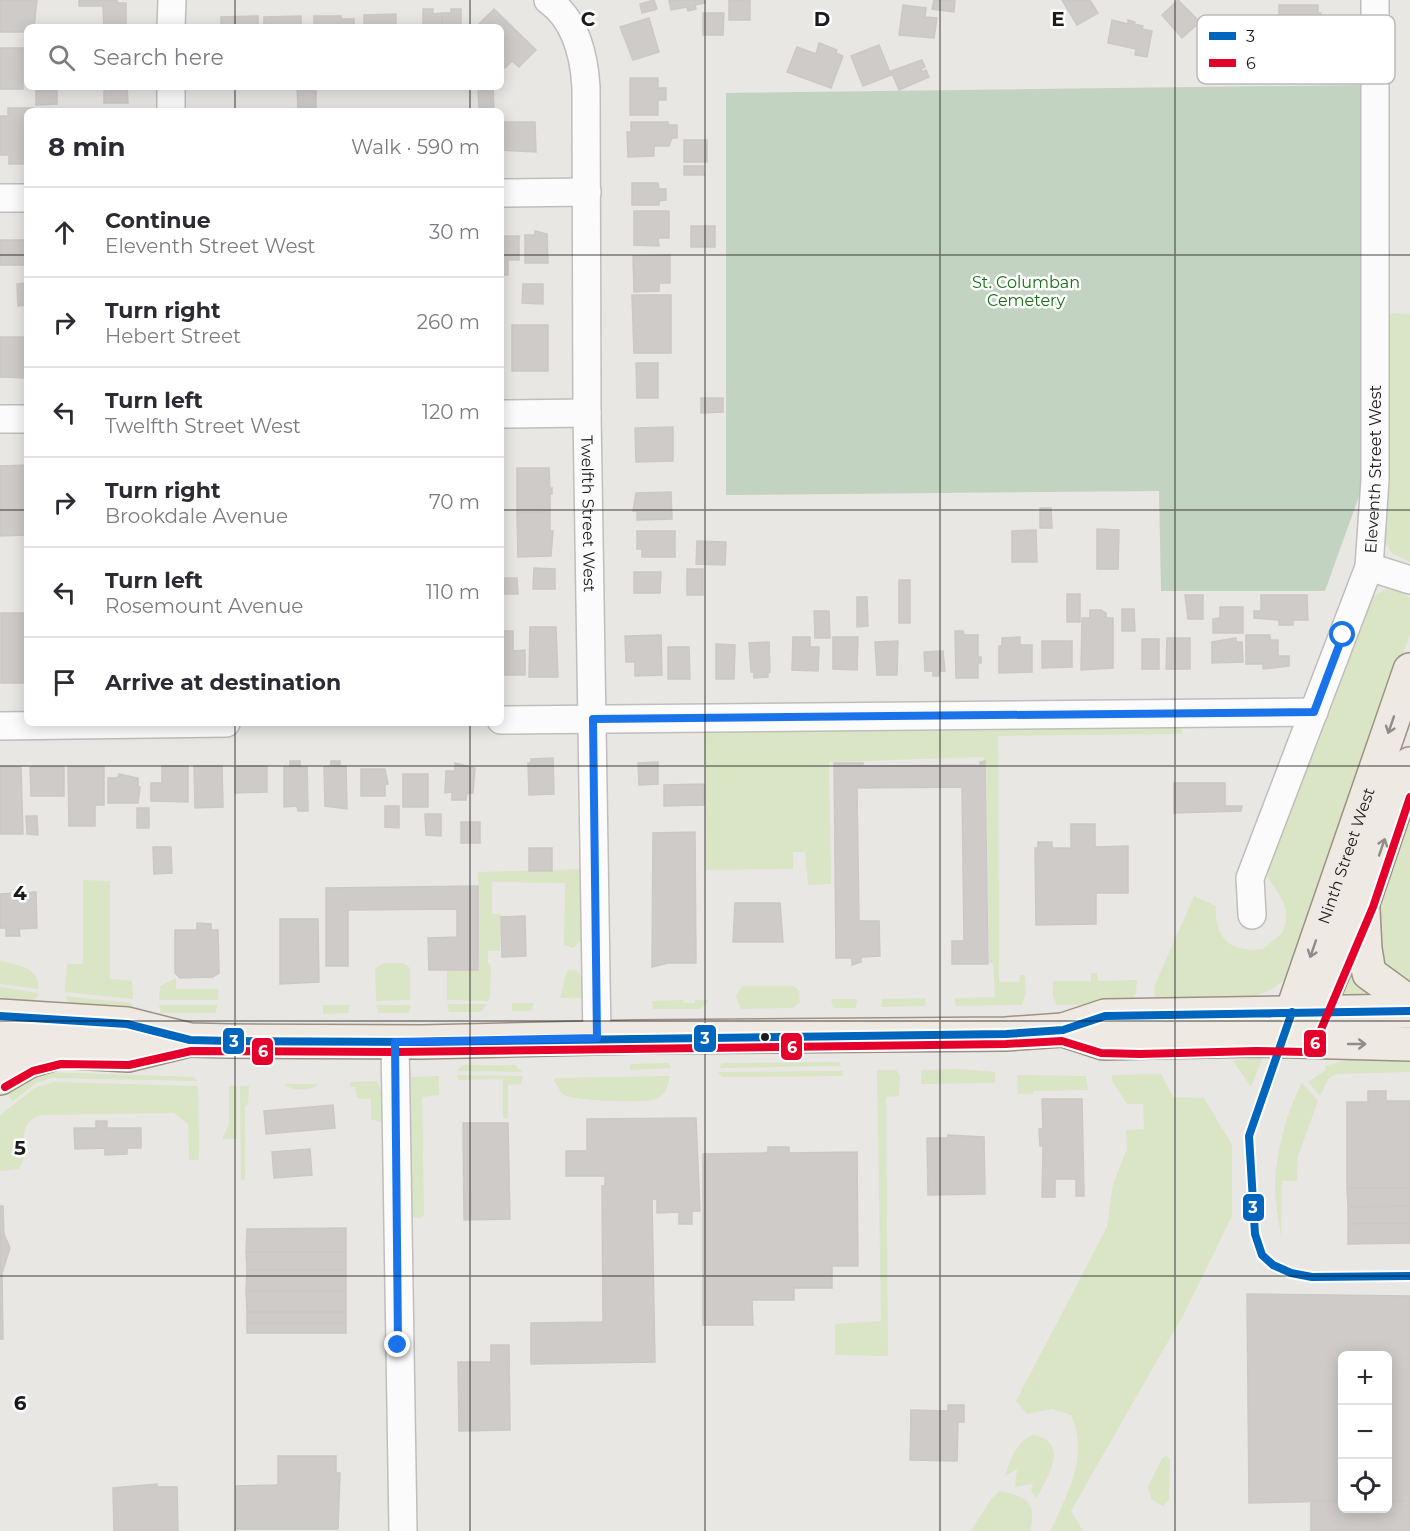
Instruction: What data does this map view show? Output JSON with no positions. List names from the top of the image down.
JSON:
{
  "streets": {
    "main road": ["Ninth Street West"],
    "street": ["Eleventh Street West", "Twelfth Street West"]
  },
  "parks": ["St. Columban Cemetery"],
  "lines": ["transit line 6", "transit line 3"],
  "legend": ["3", "6"],
  "page": {
    "search": "Search here",
    "heading": ["8 min", "Walk · 590 m"],
    "list": [
      ["Continue", "Eleventh Street West", "30 m"],
      ["Turn right", "Hebert Street", "260 m"],
      ["Turn left", "Twelfth Street West", "120 m"],
      ["Turn right", "Brookdale Avenue", "70 m"],
      ["Turn left", "Rosemount Avenue", "110 m"],
      "Arrive at destination"
    ],
    "map_buttons": ["+", "−"]
  },
  "grid": {
    "columns": ["C", "D", "E"],
    "rows": ["4", "5", "6"]
  }
}
